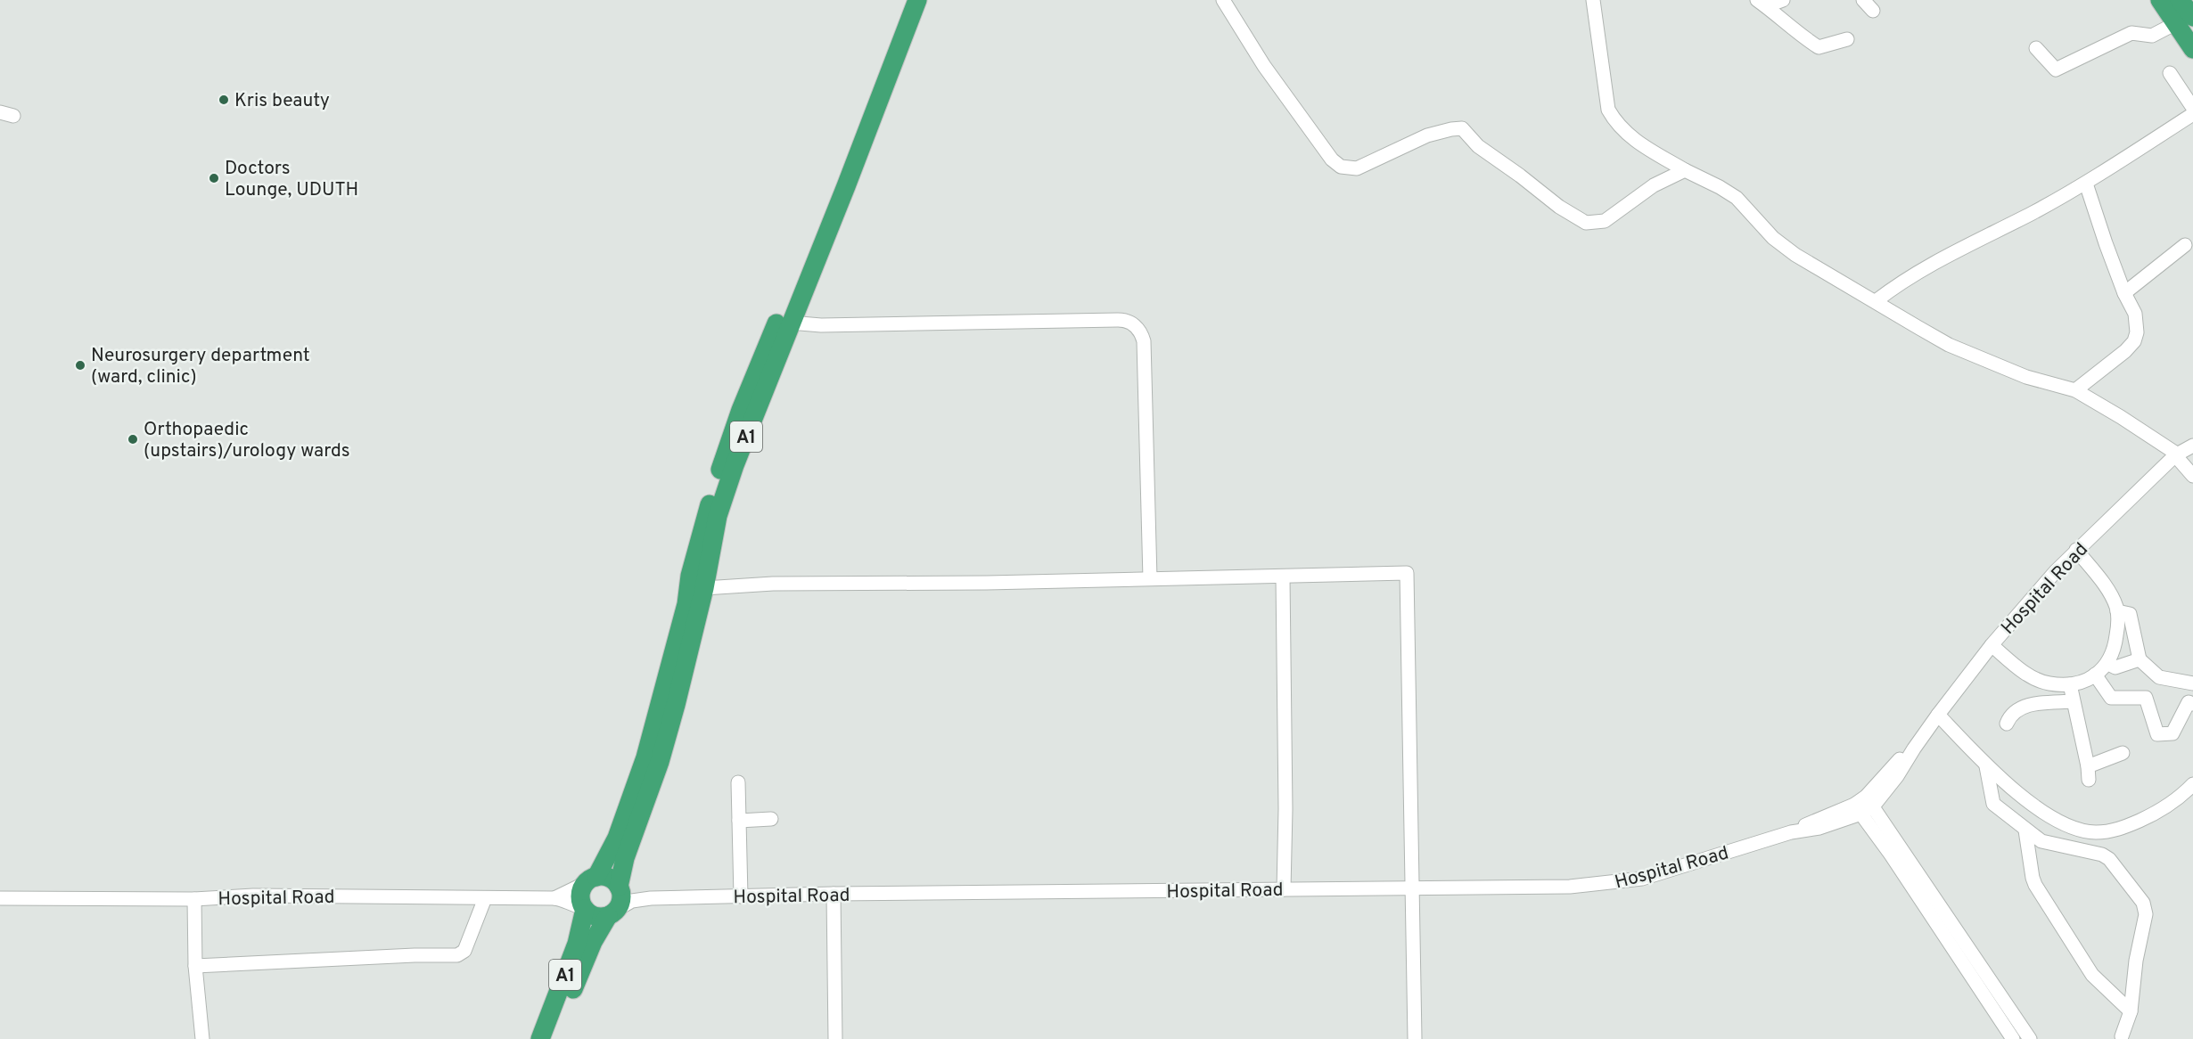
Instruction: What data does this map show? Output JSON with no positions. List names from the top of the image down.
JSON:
{
  "streets": {
    "highway": ["A1"],
    "street": ["Hospital Road"]
  },
  "places": [
    "Kris beauty",
    "Doctors Lounge, UDUTH",
    "Neurosurgery department (ward, clinic)",
    "Orthopaedic (upstairs)/urology wards"
  ]
}
